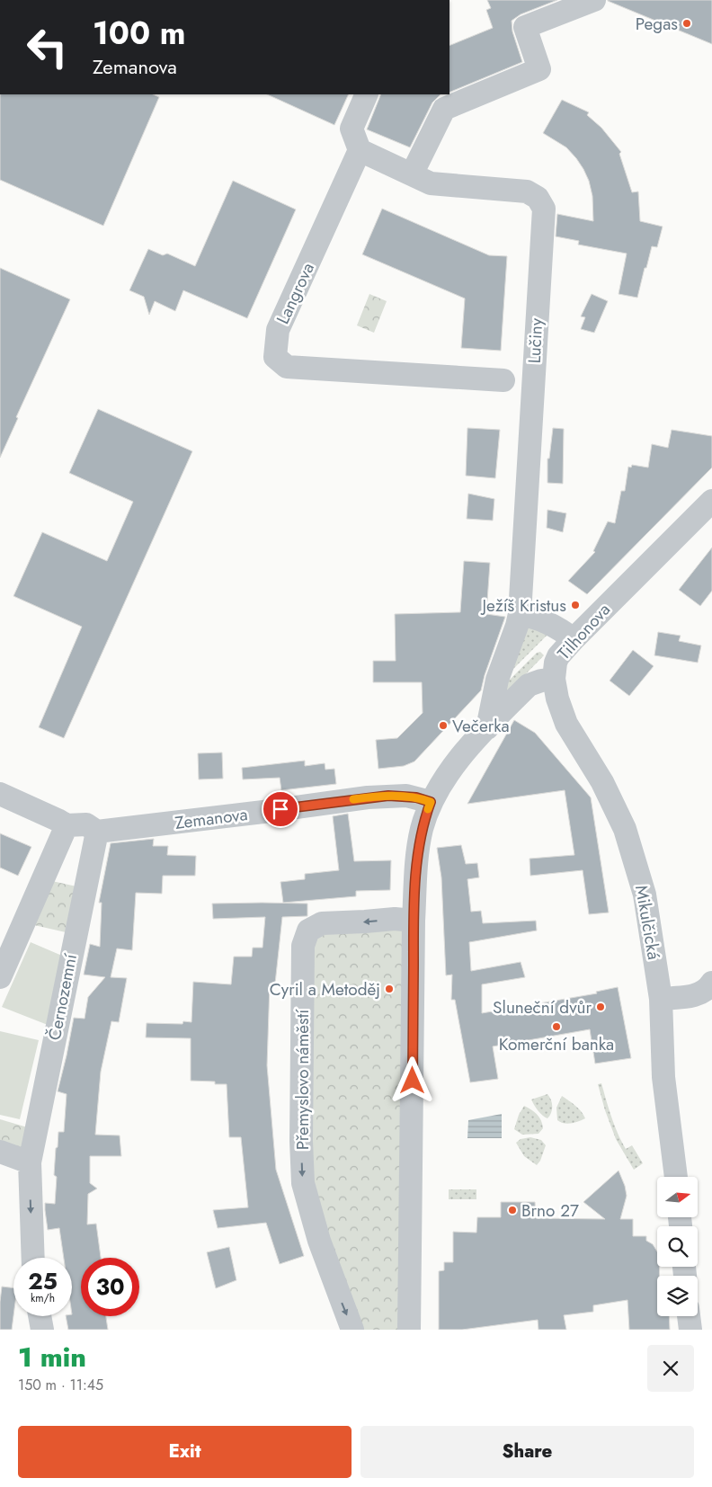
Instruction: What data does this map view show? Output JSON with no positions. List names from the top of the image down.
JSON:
{
  "streets": {
    "street": [
      "Langrova",
      "Lučiny",
      "Tilhonova",
      "Zemanova",
      "Mikulčická",
      "Černozemní",
      "Přemyslovo náměstí"
    ]
  },
  "crossings": [
    ["Langrova", "Lučiny"],
    ["Lučiny", "Tilhonova"],
    ["Tilhonova", "Zemanova"],
    ["Tilhonova", "Mikulčická"],
    ["Zemanova", "Černozemní"]
  ],
  "places": [
    "Pegas",
    "Ježíš Kristus",
    "Večerka",
    "Cyril a Metoděj",
    "Sluneční dvůr",
    "Komerční banka",
    "Brno 27"
  ],
  "north": "right",
  "page": {
    "turn": ["100 m", "Zemanova"],
    "speed": "25 km/h",
    "limit": "30",
    "heading": ["1 min", "150 m · 11:45"],
    "buttons": ["Exit", "Share"]
  }
}
